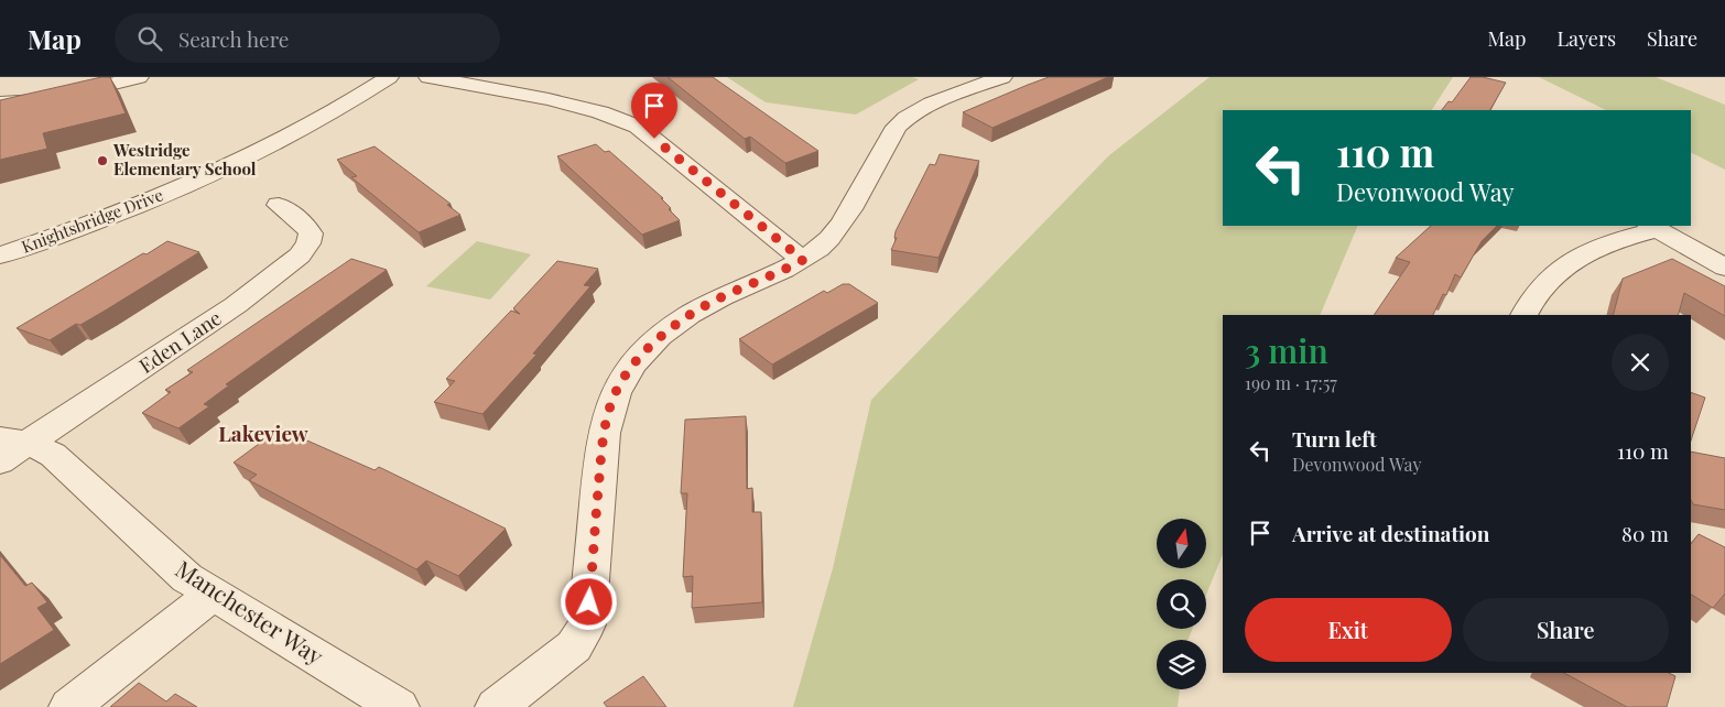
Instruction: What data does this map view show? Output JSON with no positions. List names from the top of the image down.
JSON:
{
  "streets": {
    "street": ["Knightsbridge Drive", "Eden Lane", "Manchester Way"]
  },
  "crossings": [
    ["Eden Lane", "Manchester Way"]
  ],
  "districts": ["Lakeview"],
  "places": ["Westridge Elementary School"],
  "north": "top",
  "page": {
    "header": "Map",
    "search": "Search here",
    "nav": ["Map", "Layers", "Share"],
    "turn": ["110 m", "Devonwood Way"],
    "heading": ["3 min", "190 m · 17:57"],
    "list": [
      {
        "name": "Turn left",
        "note": "Devonwood Way",
        "value": "110 m"
      },
      {
        "name": "Arrive at destination",
        "value": "80 m"
      }
    ],
    "buttons": ["Exit", "Share"]
  }
}
